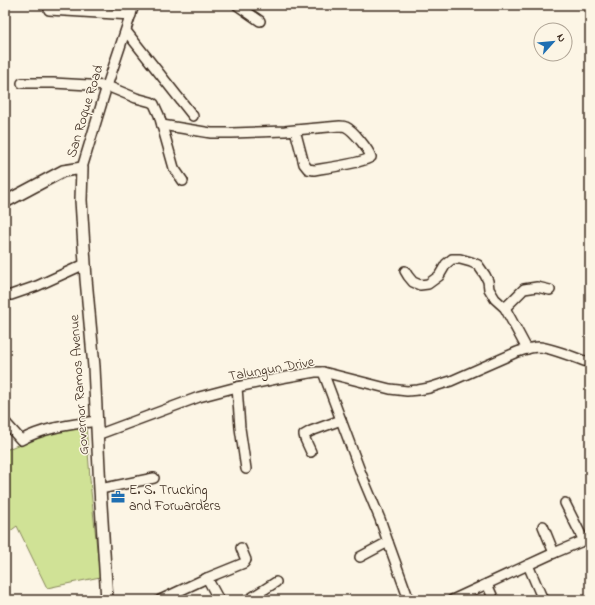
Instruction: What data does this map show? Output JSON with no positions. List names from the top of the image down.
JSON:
{
  "streets": {
    "main road": ["San Roque Road", "Governor Ramos Avenue"],
    "street": ["Talungun Drive"]
  },
  "crossings": [
    ["San Roque Road", "Governor Ramos Avenue"],
    ["Talungun Drive", "Governor Ramos Avenue"]
  ],
  "places": {
    "office": ["E. S. Trucking and Forwarders"]
  },
  "north": "top right"
}
